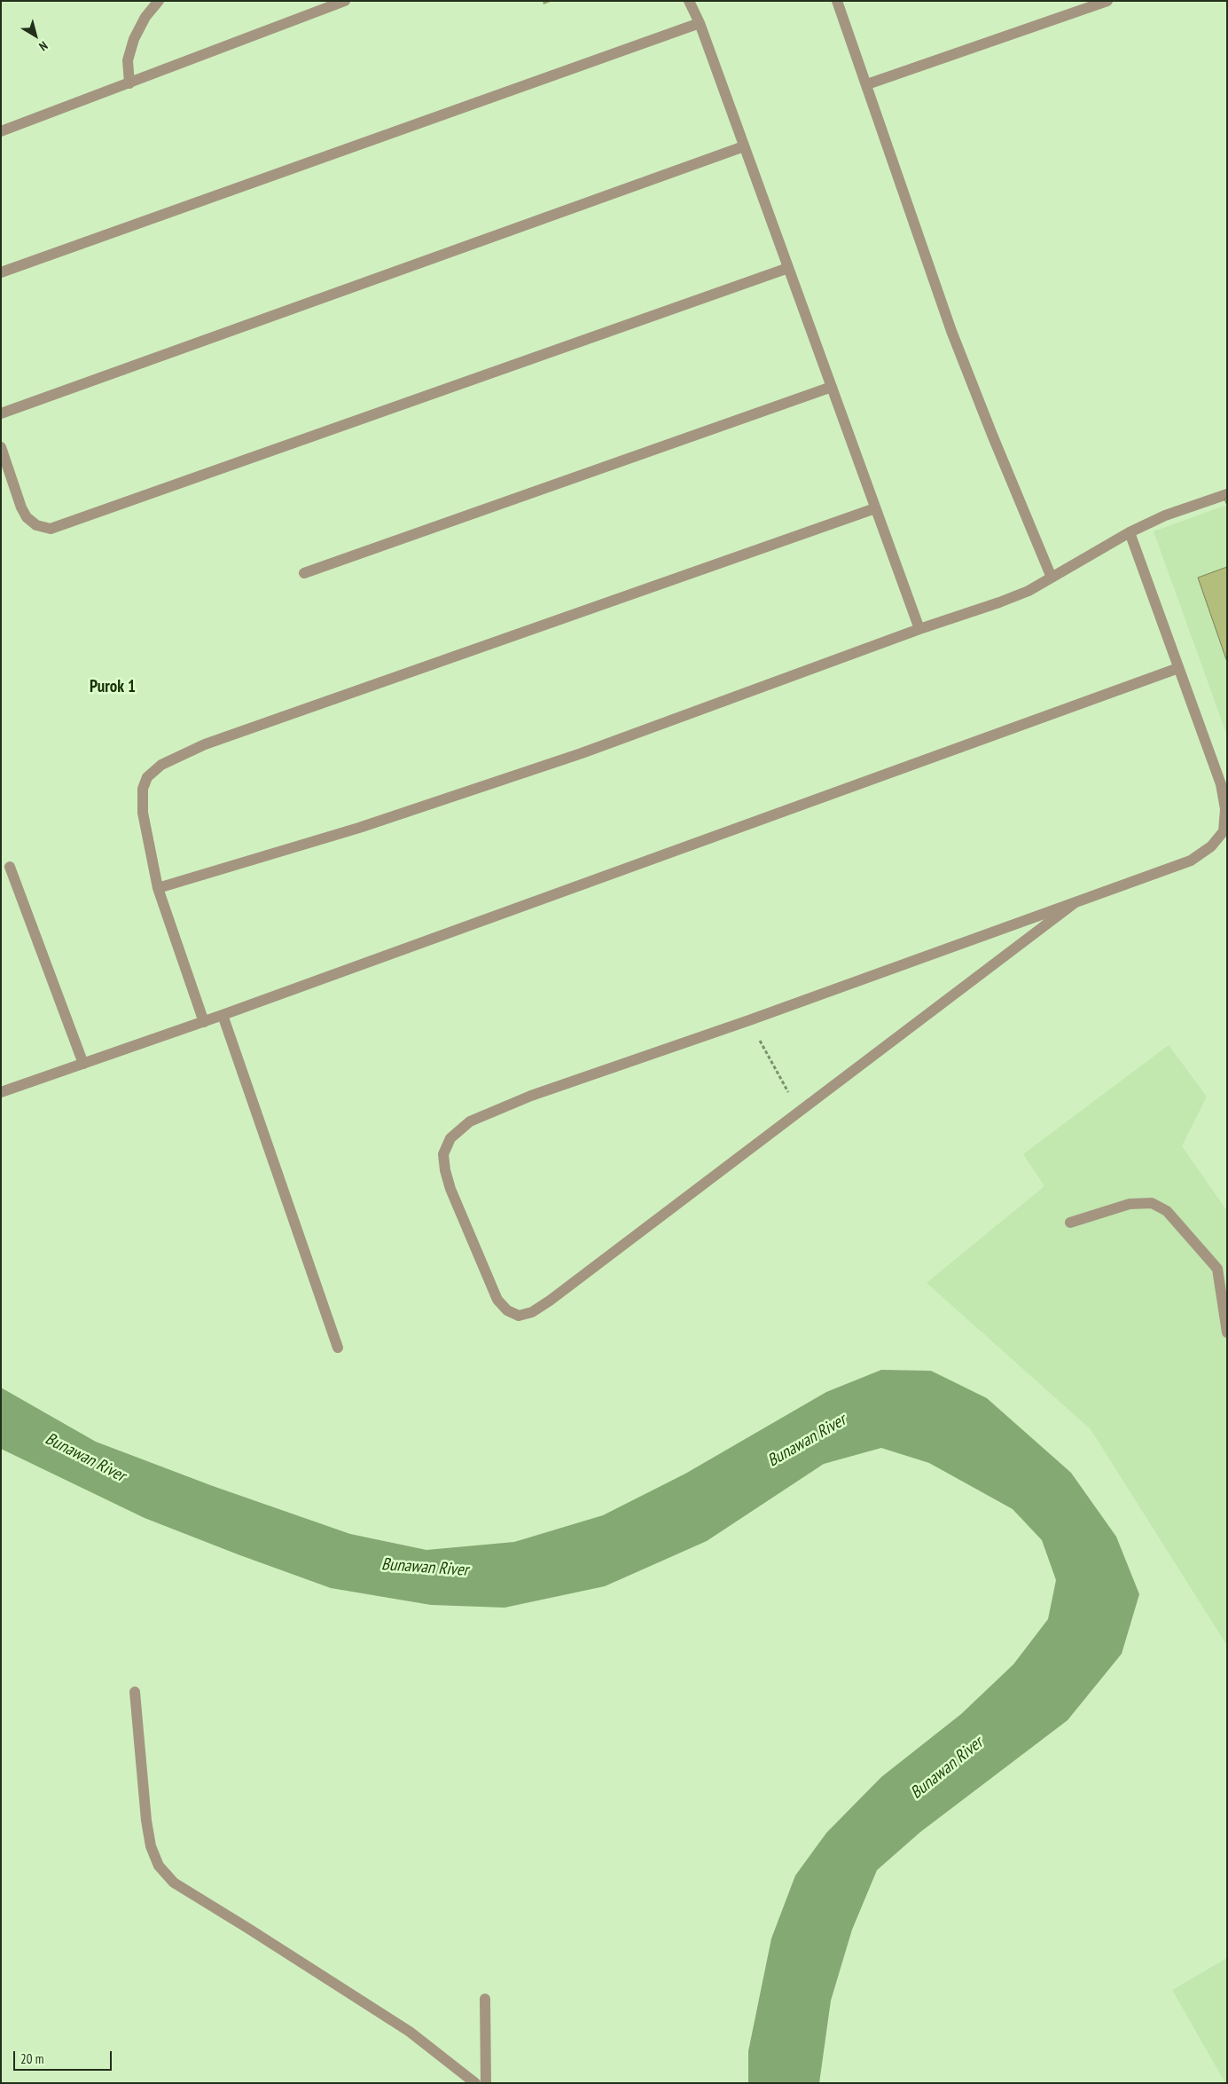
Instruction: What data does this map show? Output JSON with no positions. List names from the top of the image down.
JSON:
{
  "districts": ["Purok 1"],
  "water": ["Bunawan River"],
  "scale_bar": "20 m",
  "north": "bottom right"
}
